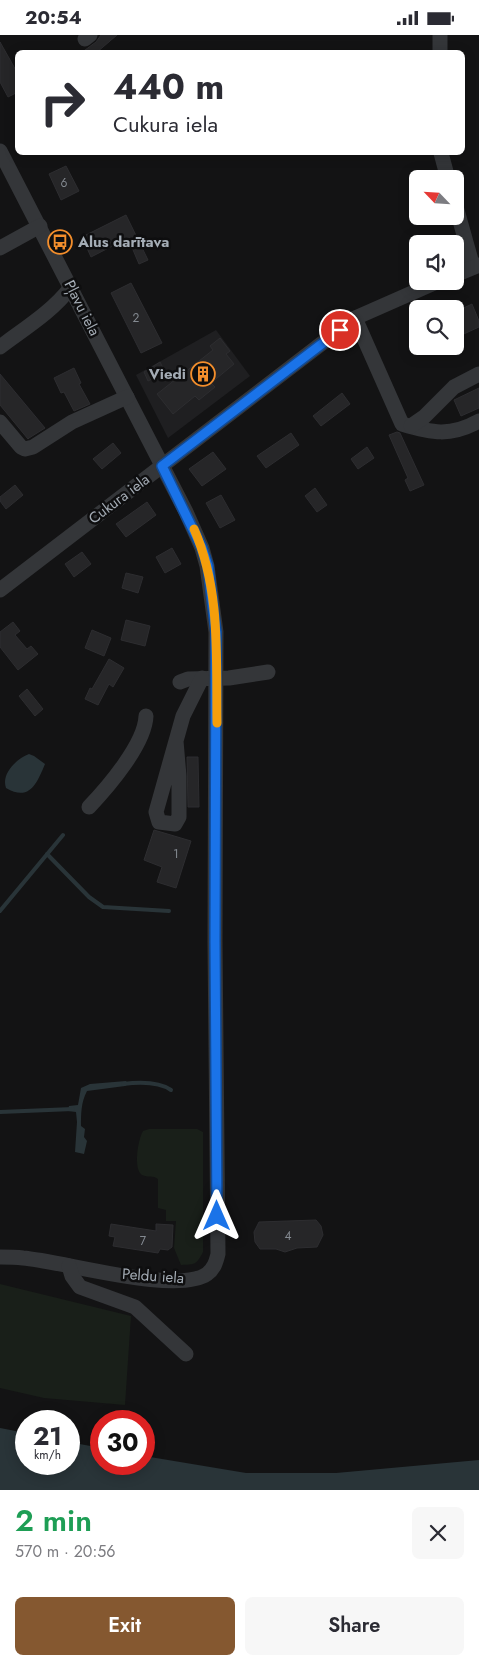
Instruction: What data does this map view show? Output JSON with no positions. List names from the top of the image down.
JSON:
{
  "streets": {
    "street": ["Pļavu iela", "Cukura iela", "Peldu iela"]
  },
  "crossings": [
    ["Pļavu iela", "Cukura iela"],
    ["Pļavu iela", "Peldu iela"],
    ["Cukura iela", "Peldu iela"]
  ],
  "places": {
    "bus stop": ["Alus darītava"],
    "building": ["Viedi"]
  },
  "house_numbers": [
    "6",
    "2",
    "1",
    "4",
    "7"
  ],
  "north": "top left",
  "page": {
    "status": "20:54",
    "turn": ["440 m", "Cukura iela"],
    "speed": "21 km/h",
    "limit": "30",
    "heading": ["2 min", "570 m · 20:56"],
    "buttons": ["Exit", "Share"]
  }
}
